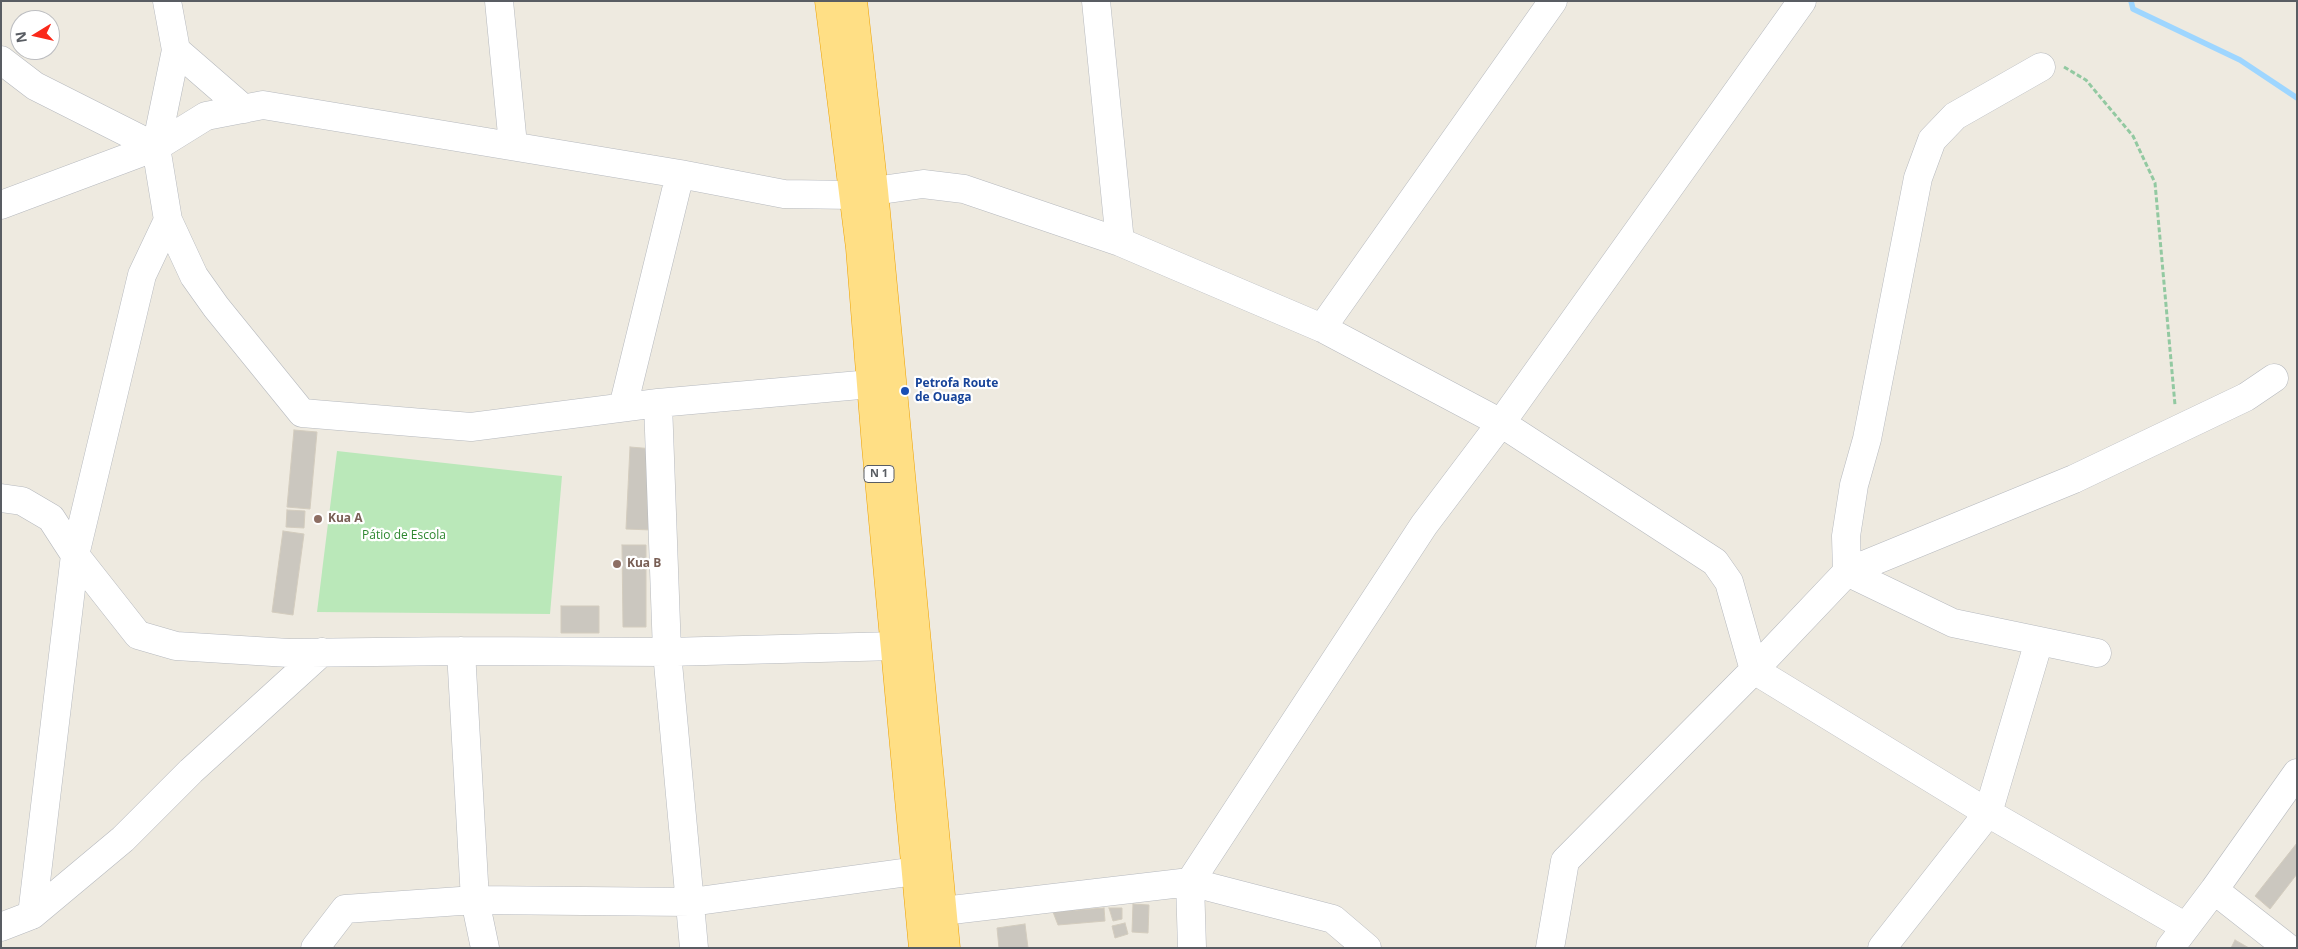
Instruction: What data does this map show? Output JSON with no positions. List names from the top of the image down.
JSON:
{
  "streets": {
    "highway": ["N 1"]
  },
  "parks": ["Pátio de Escola"],
  "places": ["Petrofa Route de Ouaga", "Kua A", "Kua B"],
  "north": "left"
}
